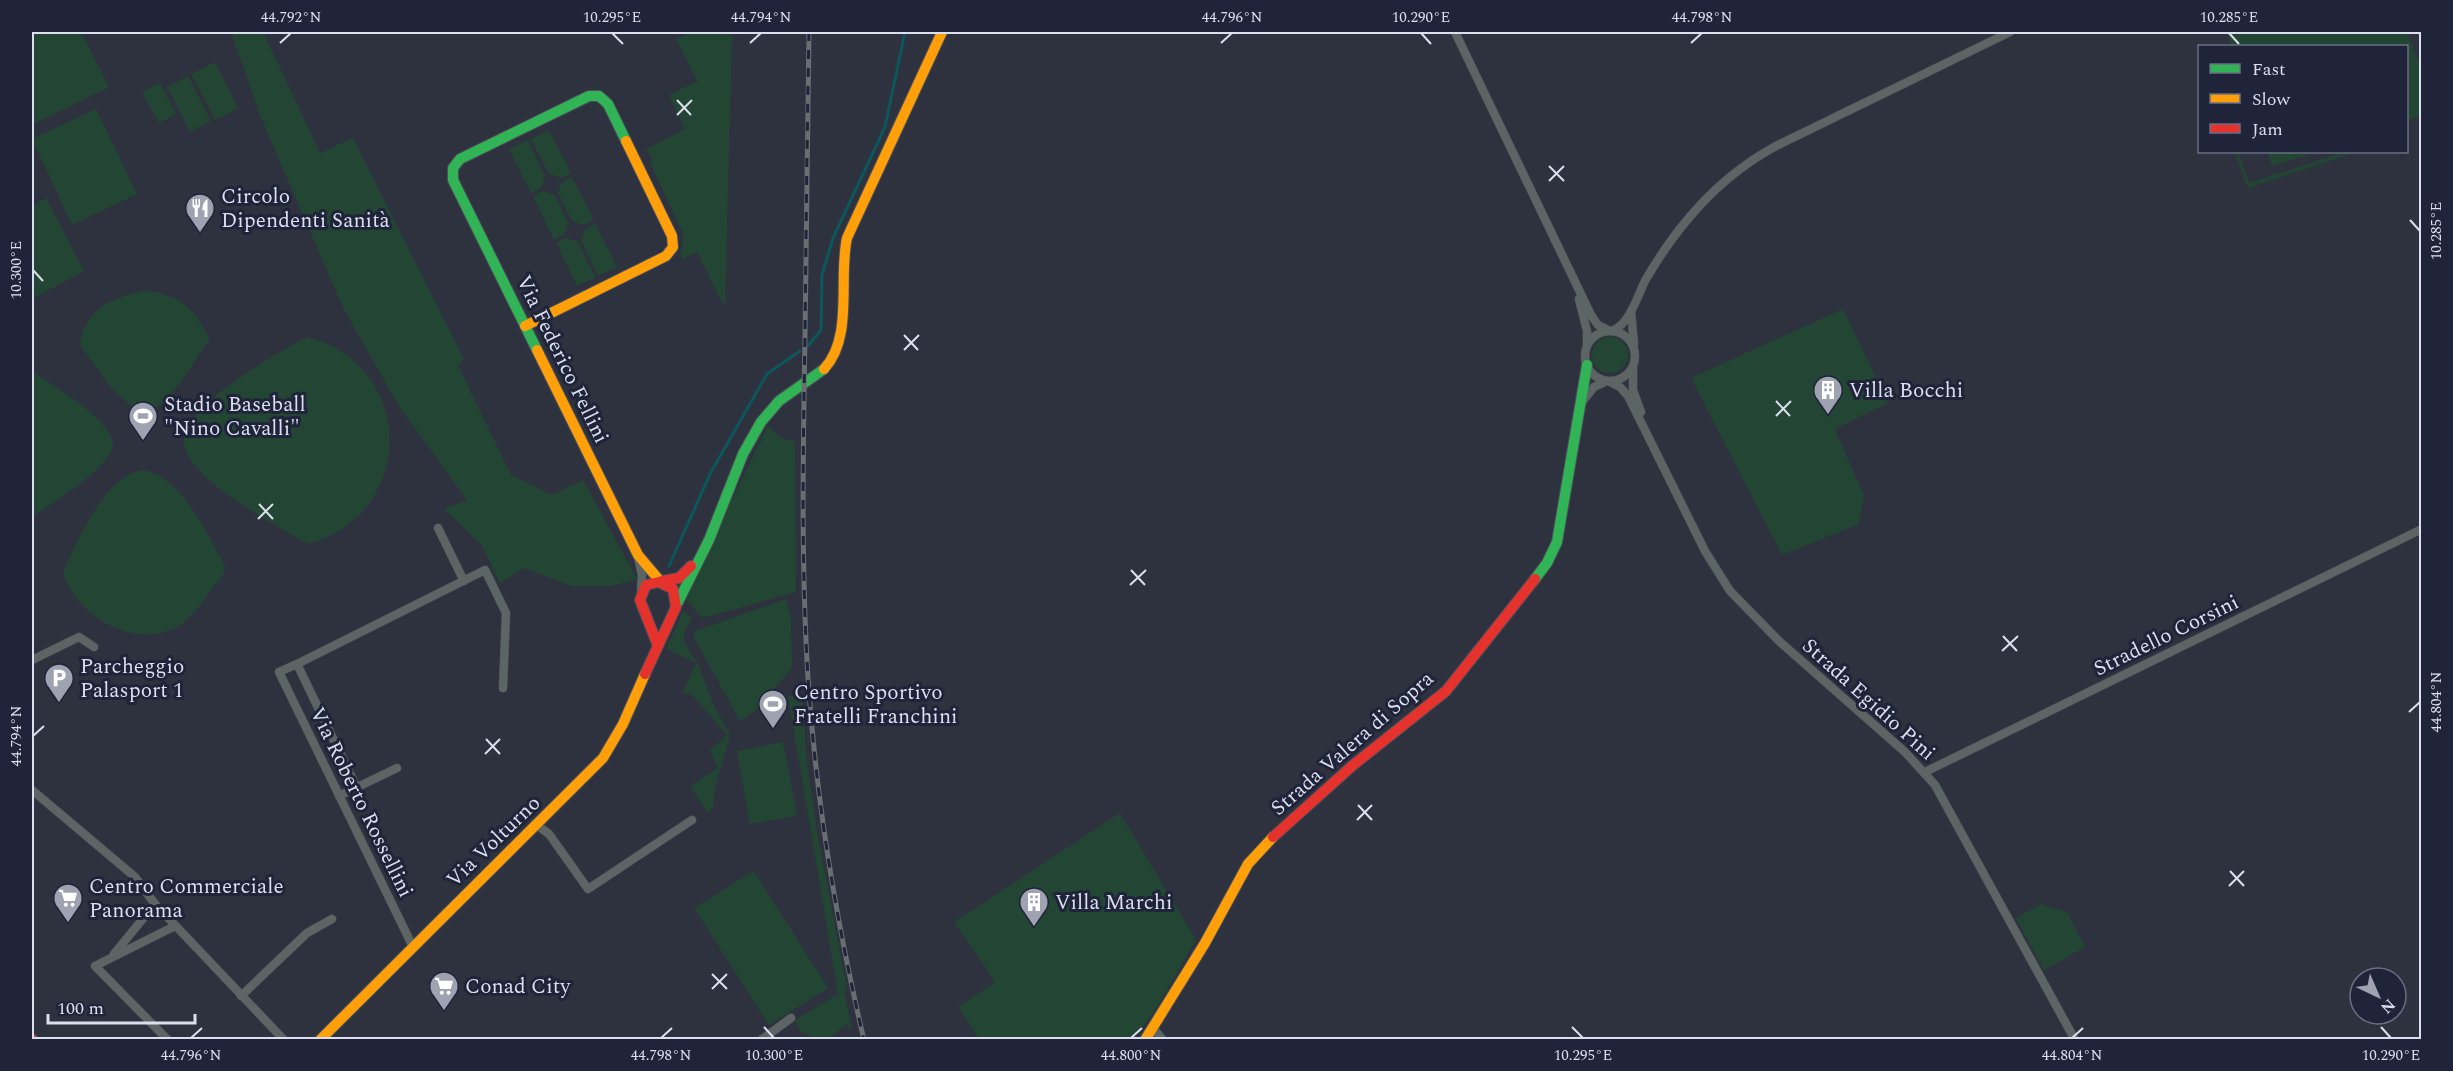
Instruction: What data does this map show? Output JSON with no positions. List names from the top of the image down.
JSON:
{
  "streets": {
    "street": [
      "Via Federico Fellini",
      "Stradello Corsini",
      "Strada Egidio Pini",
      "Strada Valera di Sopra",
      "Via Roberto Rossellini",
      "Via Volturno"
    ]
  },
  "crossings": [
    ["Via Federico Fellini", "Via Volturno"],
    ["Stradello Corsini", "Strada Egidio Pini"],
    ["Strada Egidio Pini", "Strada Valera di Sopra"],
    ["Via Roberto Rossellini", "Via Volturno"]
  ],
  "places": {
    "restaurant": ["Circolo Dipendenti Sanità"],
    "building": ["Villa Bocchi", "Villa Marchi"],
    "sports": ["Stadio Baseball \"Nino Cavalli\"", "Centro Sportivo Fratelli Franchini"],
    "parking": ["Parcheggio Palasport 1"],
    "supermarket": ["Centro Commerciale Panorama", "Conad City"]
  },
  "legend": ["Fast", "Slow", "Jam"],
  "scale_bar": "100 m",
  "north": "bottom right",
  "coordinates": [
    "44.792°N",
    "10.295°E",
    "44.794°N",
    "44.796°N",
    "10.290°E",
    "44.798°N",
    "10.285°E",
    "10.300°E",
    "44.804°N",
    "44.800°N"
  ]
}
